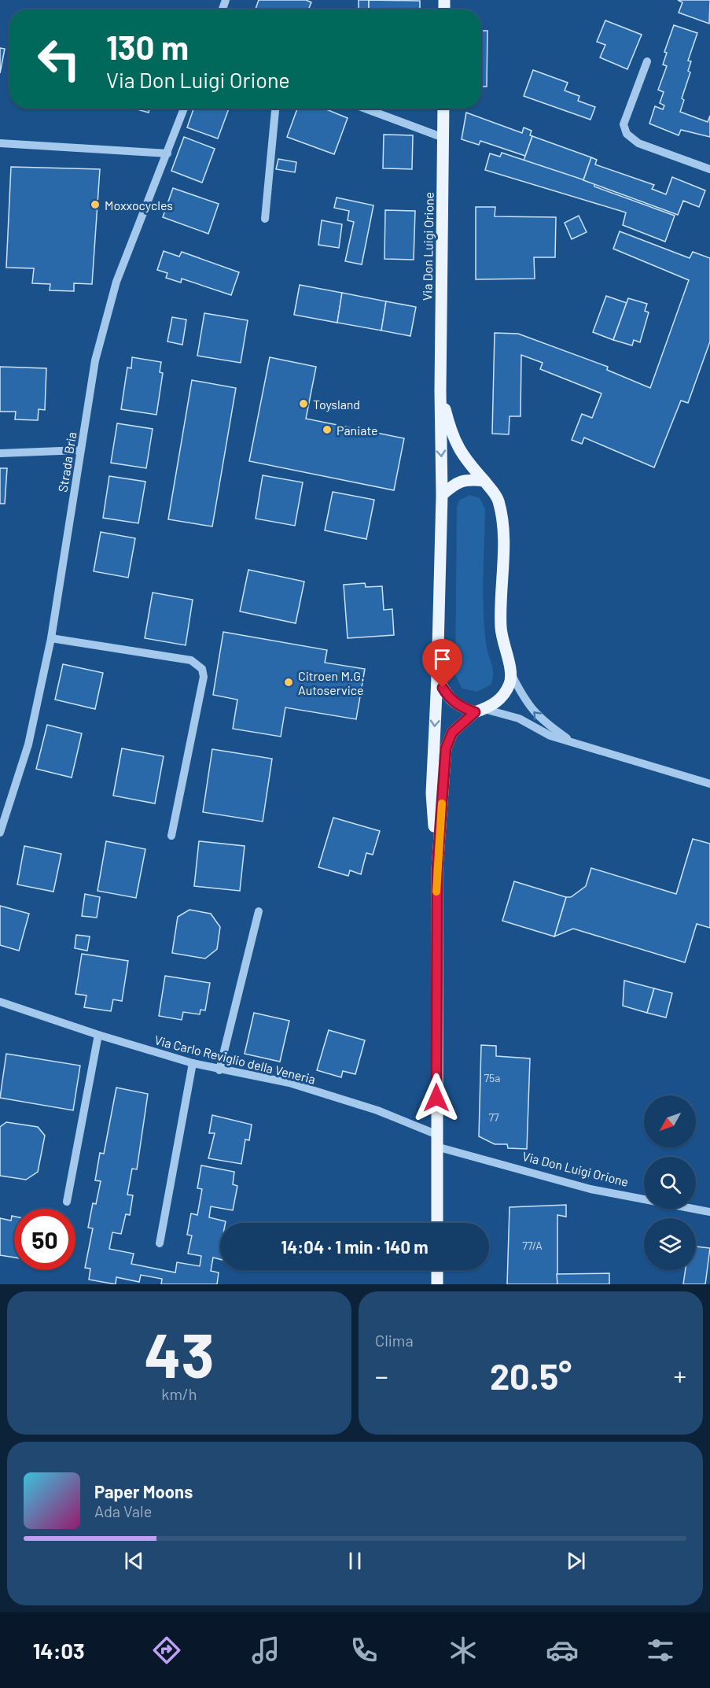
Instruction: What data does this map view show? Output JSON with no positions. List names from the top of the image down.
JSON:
{
  "streets": {
    "main road": ["Via Don Luigi Orione"],
    "street": ["Strada Bria", "Via Carlo Reviglio della Veneria"]
  },
  "crossings": [
    ["Via Don Luigi Orione", "Via Carlo Reviglio della Veneria"]
  ],
  "places": [
    "Moxxocycles",
    "Toysland",
    "Paniate",
    "Citroen M.G. Autoservice"
  ],
  "house_numbers": ["75a", "77", "77/A"],
  "north": "bottom left",
  "page": {
    "turn": ["130 m", "Via Don Luigi Orione"],
    "limit": "50",
    "trip": "14:04 · 1 min · 140 m",
    "tile": [
      ["43", "km/h"],
      "Clima"
    ],
    "heat": ["−", "20.5°", "+"],
    "song": ["Paper Moons", "Ada Vale"],
    "tabs": "14:03"
  }
}
